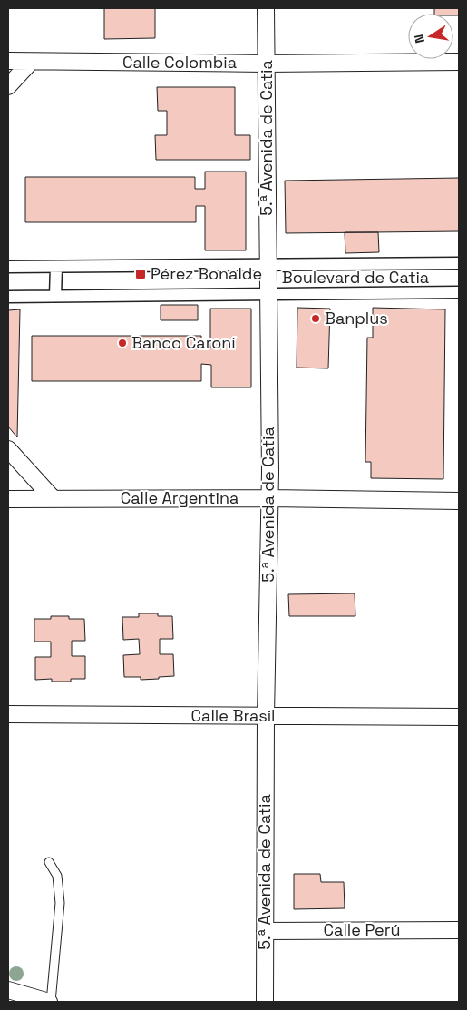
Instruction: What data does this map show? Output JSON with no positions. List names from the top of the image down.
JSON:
{
  "streets": {
    "street": [
      "Calle Colombia",
      "5.ª Avenida de Catia",
      "Boulevard de Catia",
      "Calle Argentina",
      "Calle Brasil",
      "Calle Perú"
    ]
  },
  "crossings": [
    ["Calle Colombia", "5.ª Avenida de Catia"],
    ["5.ª Avenida de Catia", "Boulevard de Catia"],
    ["5.ª Avenida de Catia", "Calle Argentina"],
    ["5.ª Avenida de Catia", "Calle Brasil"],
    ["5.ª Avenida de Catia", "Calle Perú"]
  ],
  "places": {
    "transit": ["Pérez Bonalde"],
    "other": ["Banplus", "Banco Caroní"]
  },
  "north": "left"
}
